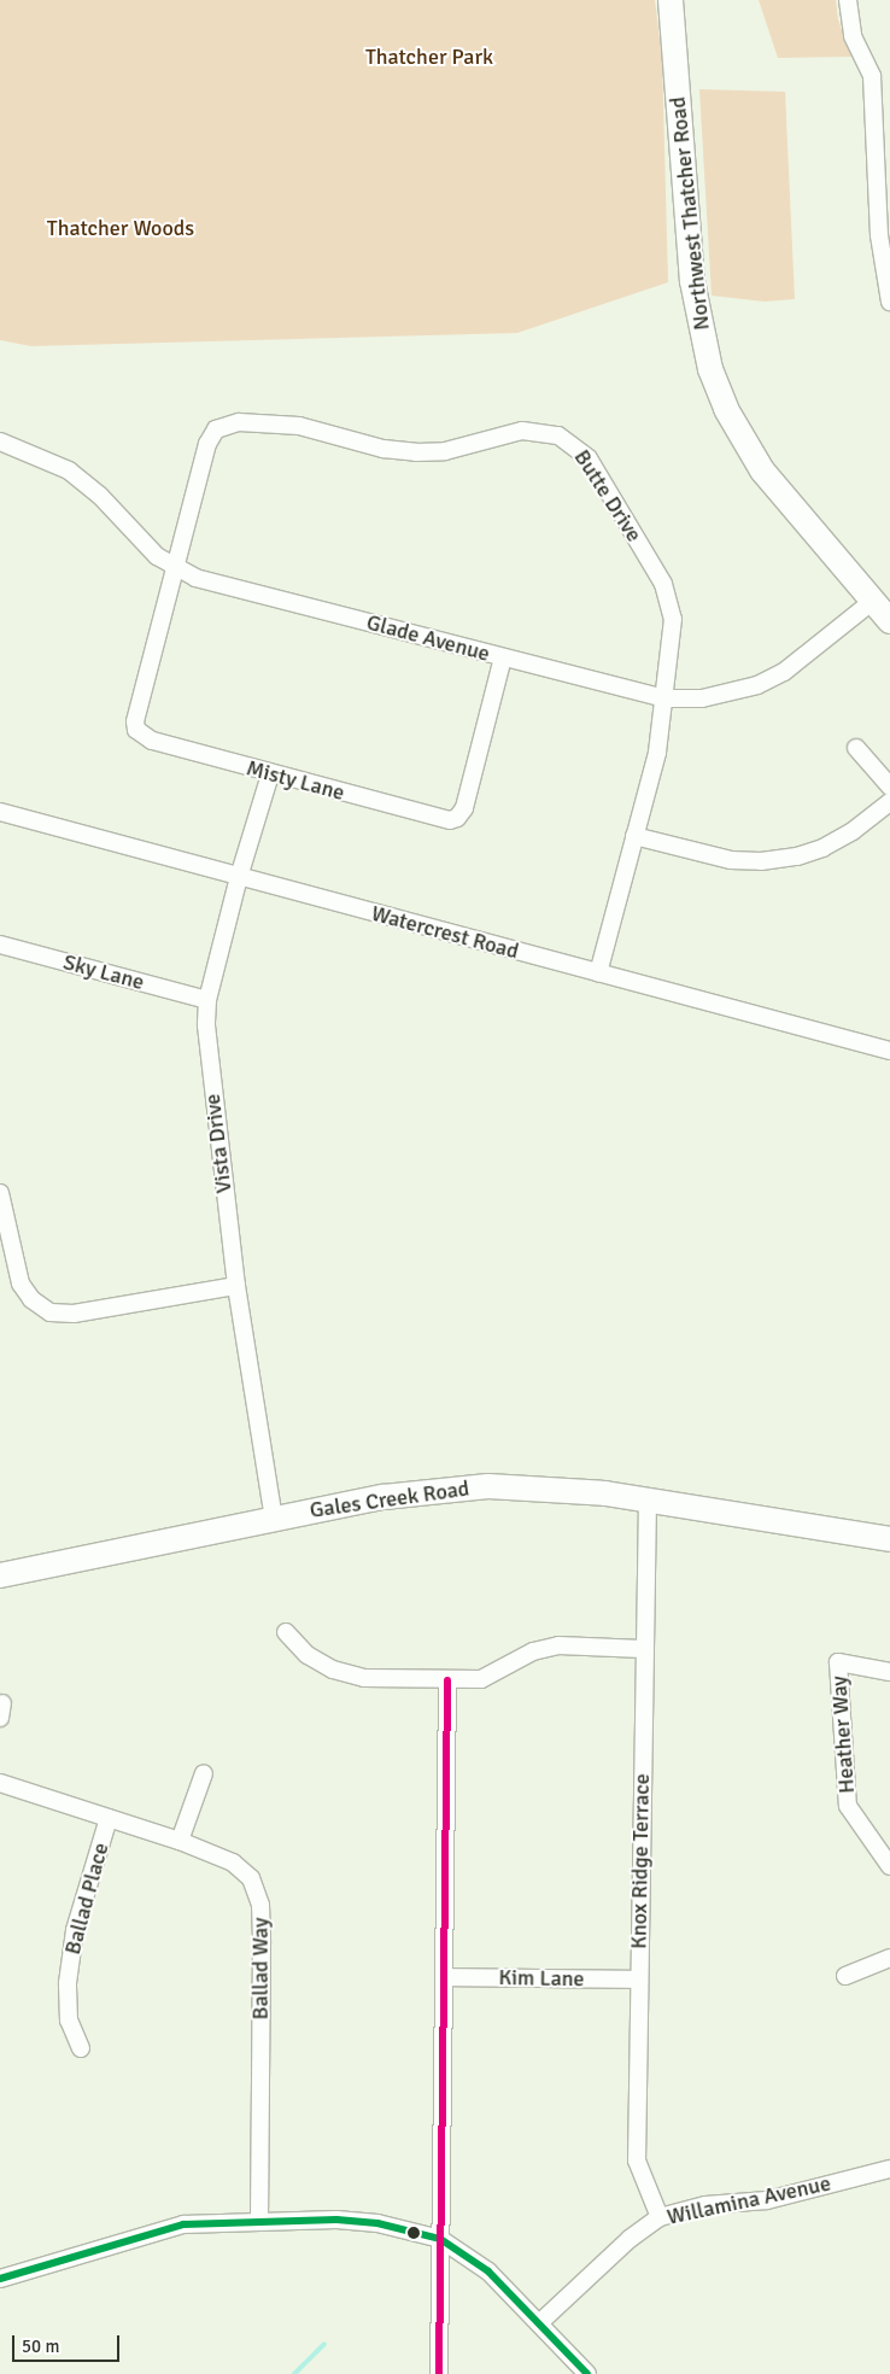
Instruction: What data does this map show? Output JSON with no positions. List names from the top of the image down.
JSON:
{
  "streets": {
    "main road": ["Northwest Thatcher Road", "Gales Creek Road"],
    "street": [
      "Butte Drive",
      "Glade Avenue",
      "Misty Lane",
      "Watercrest Road",
      "Sky Lane",
      "Vista Drive",
      "Heather Way",
      "Knox Ridge Terrace",
      "Ballad Place",
      "Ballad Way",
      "Kim Lane",
      "Willamina Avenue"
    ]
  },
  "crossings": [
    ["Northwest Thatcher Road", "Glade Avenue"],
    ["Butte Drive", "Glade Avenue"],
    ["Butte Drive", "Misty Lane"],
    ["Butte Drive", "Watercrest Road"],
    ["Glade Avenue", "Misty Lane"],
    ["Misty Lane", "Vista Drive"],
    ["Watercrest Road", "Vista Drive"],
    ["Sky Lane", "Vista Drive"],
    ["Vista Drive", "Gales Creek Road"],
    ["Gales Creek Road", "Knox Ridge Terrace"],
    ["Knox Ridge Terrace", "Kim Lane"],
    ["Knox Ridge Terrace", "Willamina Avenue"],
    ["Ballad Place", "Ballad Way"]
  ],
  "parks": ["Thatcher Park", "Thatcher Woods"],
  "scale_bar": "50 m"
}
